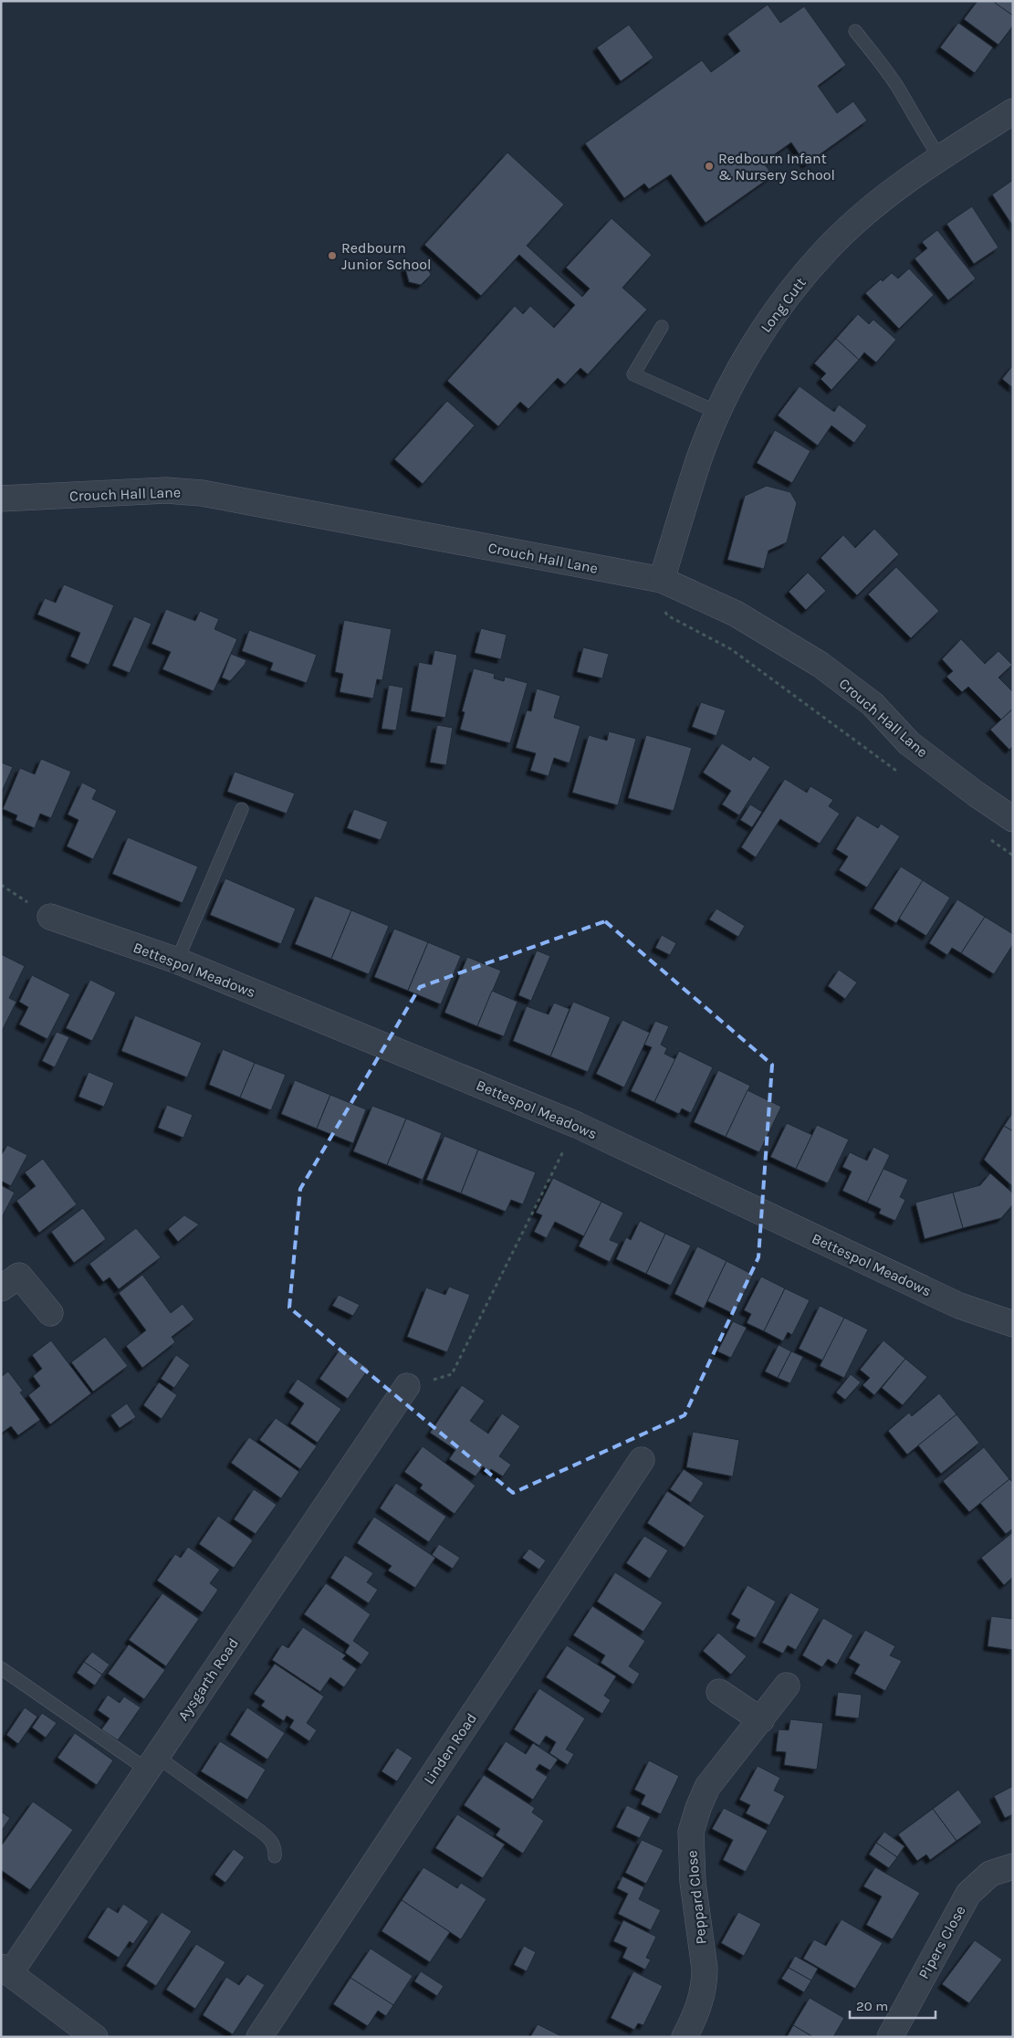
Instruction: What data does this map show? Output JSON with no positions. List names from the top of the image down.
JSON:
{
  "streets": {
    "street": [
      "Long Cutt",
      "Crouch Hall Lane",
      "Bettespol Meadows",
      "Aysgarth Road",
      "Linden Road",
      "Peppard Close",
      "Pipers Close"
    ]
  },
  "crossings": [
    ["Long Cutt", "Crouch Hall Lane"]
  ],
  "places": ["Redbourn Infant & Nursery School", "Redbourn Junior School"],
  "scale_bar": "20 m"
}
